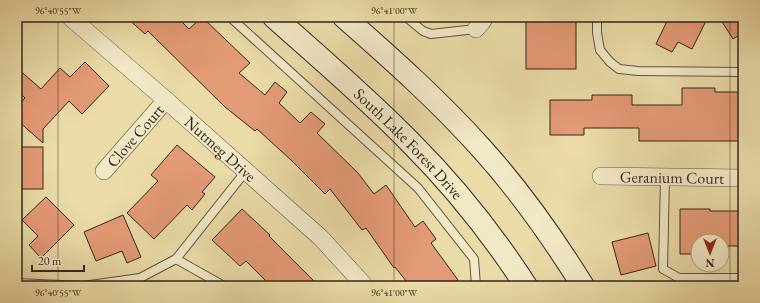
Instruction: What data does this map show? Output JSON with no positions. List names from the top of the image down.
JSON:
{
  "streets": {
    "main road": ["South Lake Forest Drive"],
    "street": ["Clove Court", "Nutmeg Drive", "Geranium Court"]
  },
  "crossings": [
    ["Clove Court", "Nutmeg Drive"]
  ],
  "scale_bar": "20 m",
  "north": "bottom",
  "coordinates": ["96°40'55\"W", "96°41'00\"W"]
}
